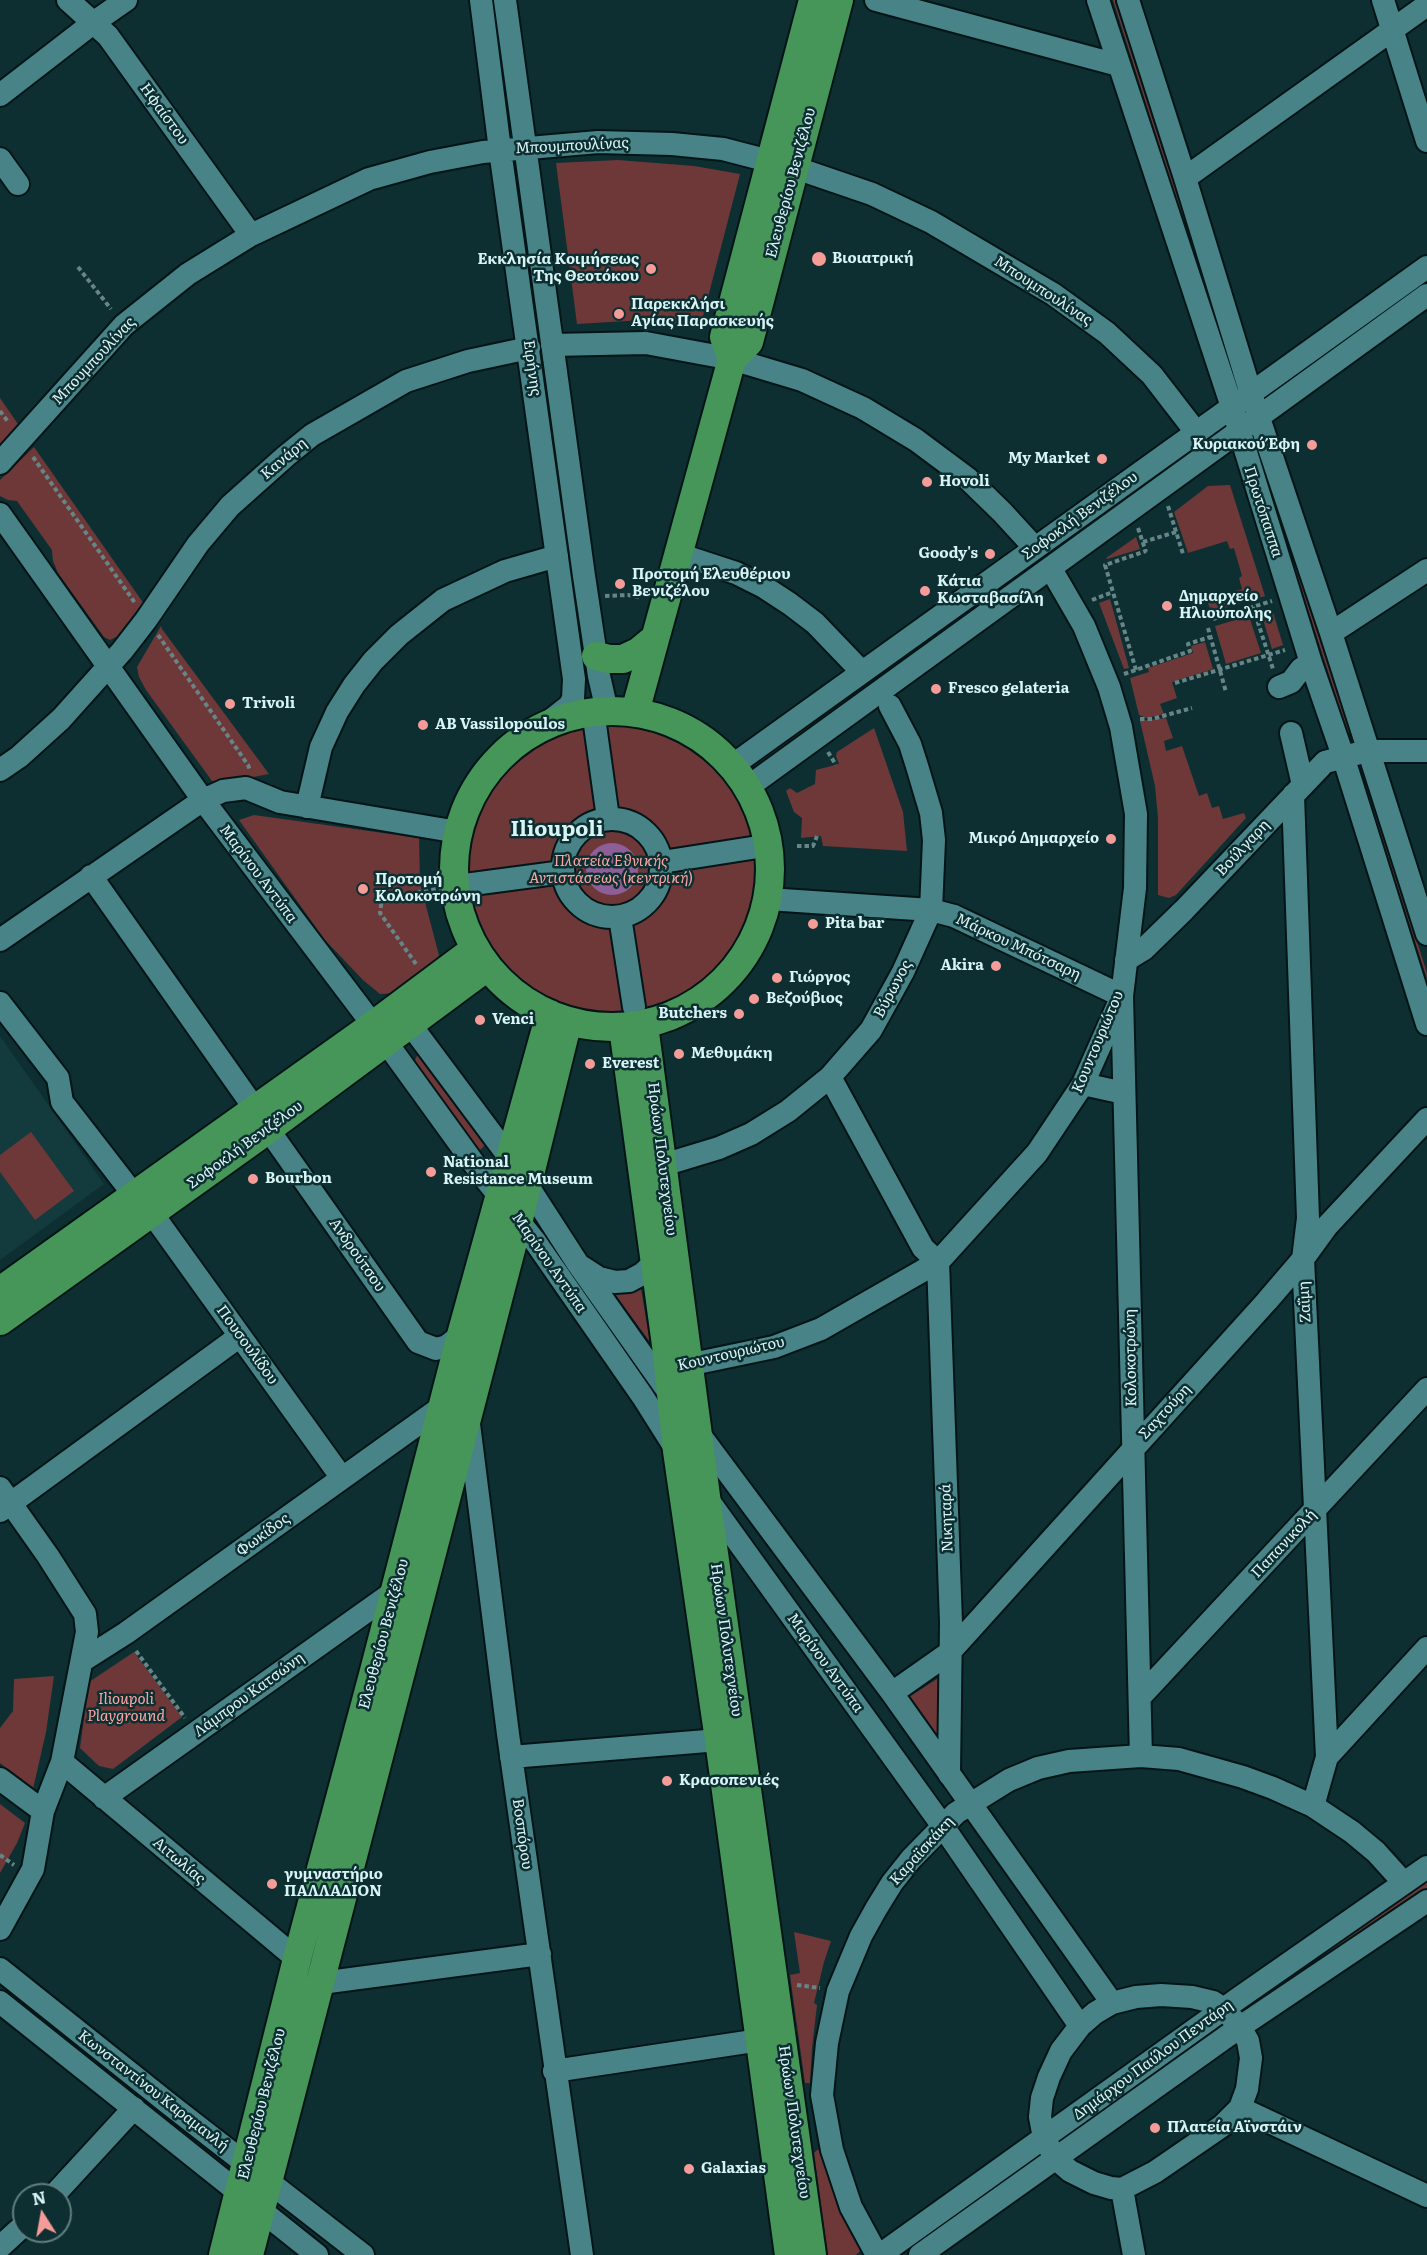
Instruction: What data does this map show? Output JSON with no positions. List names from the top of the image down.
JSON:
{
  "streets": {
    "main road": ["Ελευθερίου Βενιζέλου", "Σοφοκλή Βενιζέλου", "Ηρώων Πολυτεχνείου"],
    "street": [
      "Ηφαίστου",
      "Μπουμπουλίνας",
      "Ειρήνης",
      "Κανάρη",
      "Πρωτόπαππα",
      "Βούλγαρη",
      "Μαρίνου Αντύπα",
      "Μάρκου Μπότσαρη",
      "Βύρωνος",
      "Κουντουριώτου",
      "Ανδρούτσου",
      "Ζαΐμη",
      "Πουσουλίδου",
      "Κολοκοτρώνη",
      "Σαχτούρη",
      "Νικηταρά",
      "Φωκίδος",
      "Παπανικολή",
      "Λάμπρου Κατσώνη",
      "Βοσπόρου",
      "Καραϊσκάκη",
      "Αιτωλίας",
      "Δημάρχου Παύλου Πεντάρη",
      "Κωνσταντίνου Καραμανλή"
    ]
  },
  "crossings": [
    ["Ηφαίστου", "Μπουμπουλίνας"],
    ["Μπουμπουλίνας", "Ελευθερίου Βενιζέλου"],
    ["Μπουμπουλίνας", "Ειρήνης"],
    ["Μπουμπουλίνας", "Σοφοκλή Βενιζέλου"],
    ["Ελευθερίου Βενιζέλου", "Ειρήνης"],
    ["Ελευθερίου Βενιζέλου", "Μαρίνου Αντύπα"],
    ["Ελευθερίου Βενιζέλου", "Ανδρούτσου"],
    ["Ελευθερίου Βενιζέλου", "Φωκίδος"],
    ["Ελευθερίου Βενιζέλου", "Λάμπρου Κατσώνη"],
    ["Ελευθερίου Βενιζέλου", "Βοσπόρου"],
    ["Ελευθερίου Βενιζέλου", "Αιτωλίας"],
    ["Ελευθερίου Βενιζέλου", "Κωνσταντίνου Καραμανλή"],
    ["Ειρήνης", "Κανάρη"],
    ["Κανάρη", "Μαρίνου Αντύπα"],
    ["Πρωτόπαππα", "Σοφοκλή Βενιζέλου"],
    ["Πρωτόπαππα", "Βούλγαρη"],
    ["Σοφοκλή Βενιζέλου", "Μαρίνου Αντύπα"],
    ["Σοφοκλή Βενιζέλου", "Κουντουριώτου"],
    ["Σοφοκλή Βενιζέλου", "Ανδρούτσου"],
    ["Σοφοκλή Βενιζέλου", "Πουσουλίδου"],
    ["Βούλγαρη", "Κουντουριώτου"],
    ["Βούλγαρη", "Ζαΐμη"],
    ["Μαρίνου Αντύπα", "Ηρώων Πολυτεχνείου"],
    ["Μαρίνου Αντύπα", "Σαχτούρη"],
    ["Μαρίνου Αντύπα", "Νικηταρά"],
    ["Μαρίνου Αντύπα", "Καραϊσκάκη"],
    ["Μάρκου Μπότσαρη", "Βύρωνος"],
    ["Μάρκου Μπότσαρη", "Κουντουριώτου"],
    ["Μάρκου Μπότσαρη", "Κολοκοτρώνη"],
    ["Βύρωνος", "Ηρώων Πολυτεχνείου"],
    ["Κουντουριώτου", "Ηρώων Πολυτεχνείου"],
    ["Κουντουριώτου", "Κολοκοτρώνη"],
    ["Κουντουριώτου", "Νικηταρά"],
    ["Ζαΐμη", "Σαχτούρη"],
    ["Ζαΐμη", "Παπανικολή"],
    ["Ζαΐμη", "Καραϊσκάκη"],
    ["Πουσουλίδου", "Φωκίδος"],
    ["Κολοκοτρώνη", "Σαχτούρη"],
    ["Κολοκοτρώνη", "Παπανικολή"],
    ["Κολοκοτρώνη", "Καραϊσκάκη"],
    ["Σαχτούρη", "Νικηταρά"],
    ["Φωκίδος", "Βοσπόρου"],
    ["Λάμπρου Κατσώνη", "Αιτωλίας"],
    ["Καραϊσκάκη", "Δημάρχου Παύλου Πεντάρη"]
  ],
  "districts": ["Ilioupoli"],
  "parks": ["Πλατεία Εθνικής Αντιστάσεως (κεντρική)", "Ilioupoli Playground"],
  "places": [
    "Βιοιατρική",
    "Εκκλησία Κοιμήσεως Της Θεοτόκου",
    "Παρεκκλήσι Αγίας Παρασκευής",
    "Κυριακού Έφη",
    "My Market",
    "Hovoli",
    "Goody's",
    "Προτομή Ελευθέριου Βενιζέλου",
    "Κάτια Κωσταβασίλη",
    "Δημαρχείο Ηλιούπολης",
    "Fresco gelateria",
    "Trivoli",
    "AB Vassilopoulos",
    "Μικρό Δημαρχείο",
    "Προτομή Κολοκοτρώνη",
    "Pita bar",
    "Akira",
    "Γιώργος",
    "Βεζούβιος",
    "Butchers",
    "Venci",
    "Μεθυμάκη",
    "Everest",
    "National Resistance Museum",
    "Bourbon",
    "Κρασοπενιές",
    "γυμναστήριο ΠΑΛΛΑΔΙΟΝ",
    "Πλατεία Αϊνστάιν",
    "Galaxias"
  ],
  "north": "top"
}
